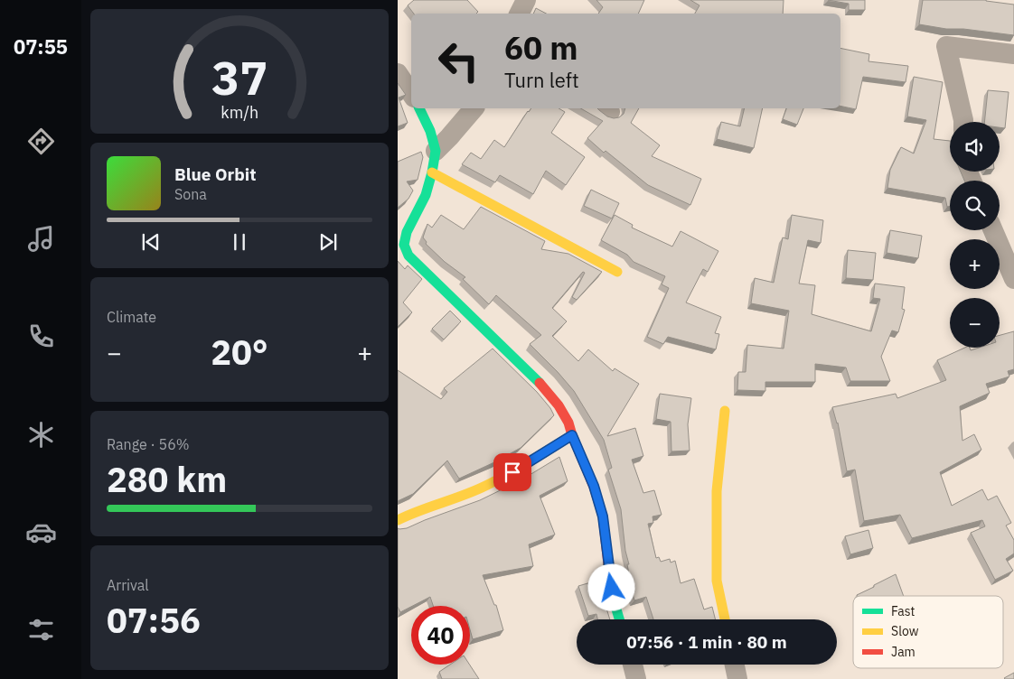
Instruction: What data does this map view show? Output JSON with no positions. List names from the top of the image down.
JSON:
{
  "legend": ["Fast", "Slow", "Jam"],
  "page": {
    "tabs": "07:55",
    "turn": ["60 m", "Turn left"],
    "map_buttons": ["+", "−"],
    "song": ["Blue Orbit", "Sona"],
    "tile": [
      "Climate",
      ["Range · 56%", "280 km"],
      ["Arrival", "07:56"]
    ],
    "heat": ["−", "20°", "+"],
    "limit": "40",
    "trip": "07:56 · 1 min · 80 m",
    "gauge": ["37", "km/h"]
  }
}
